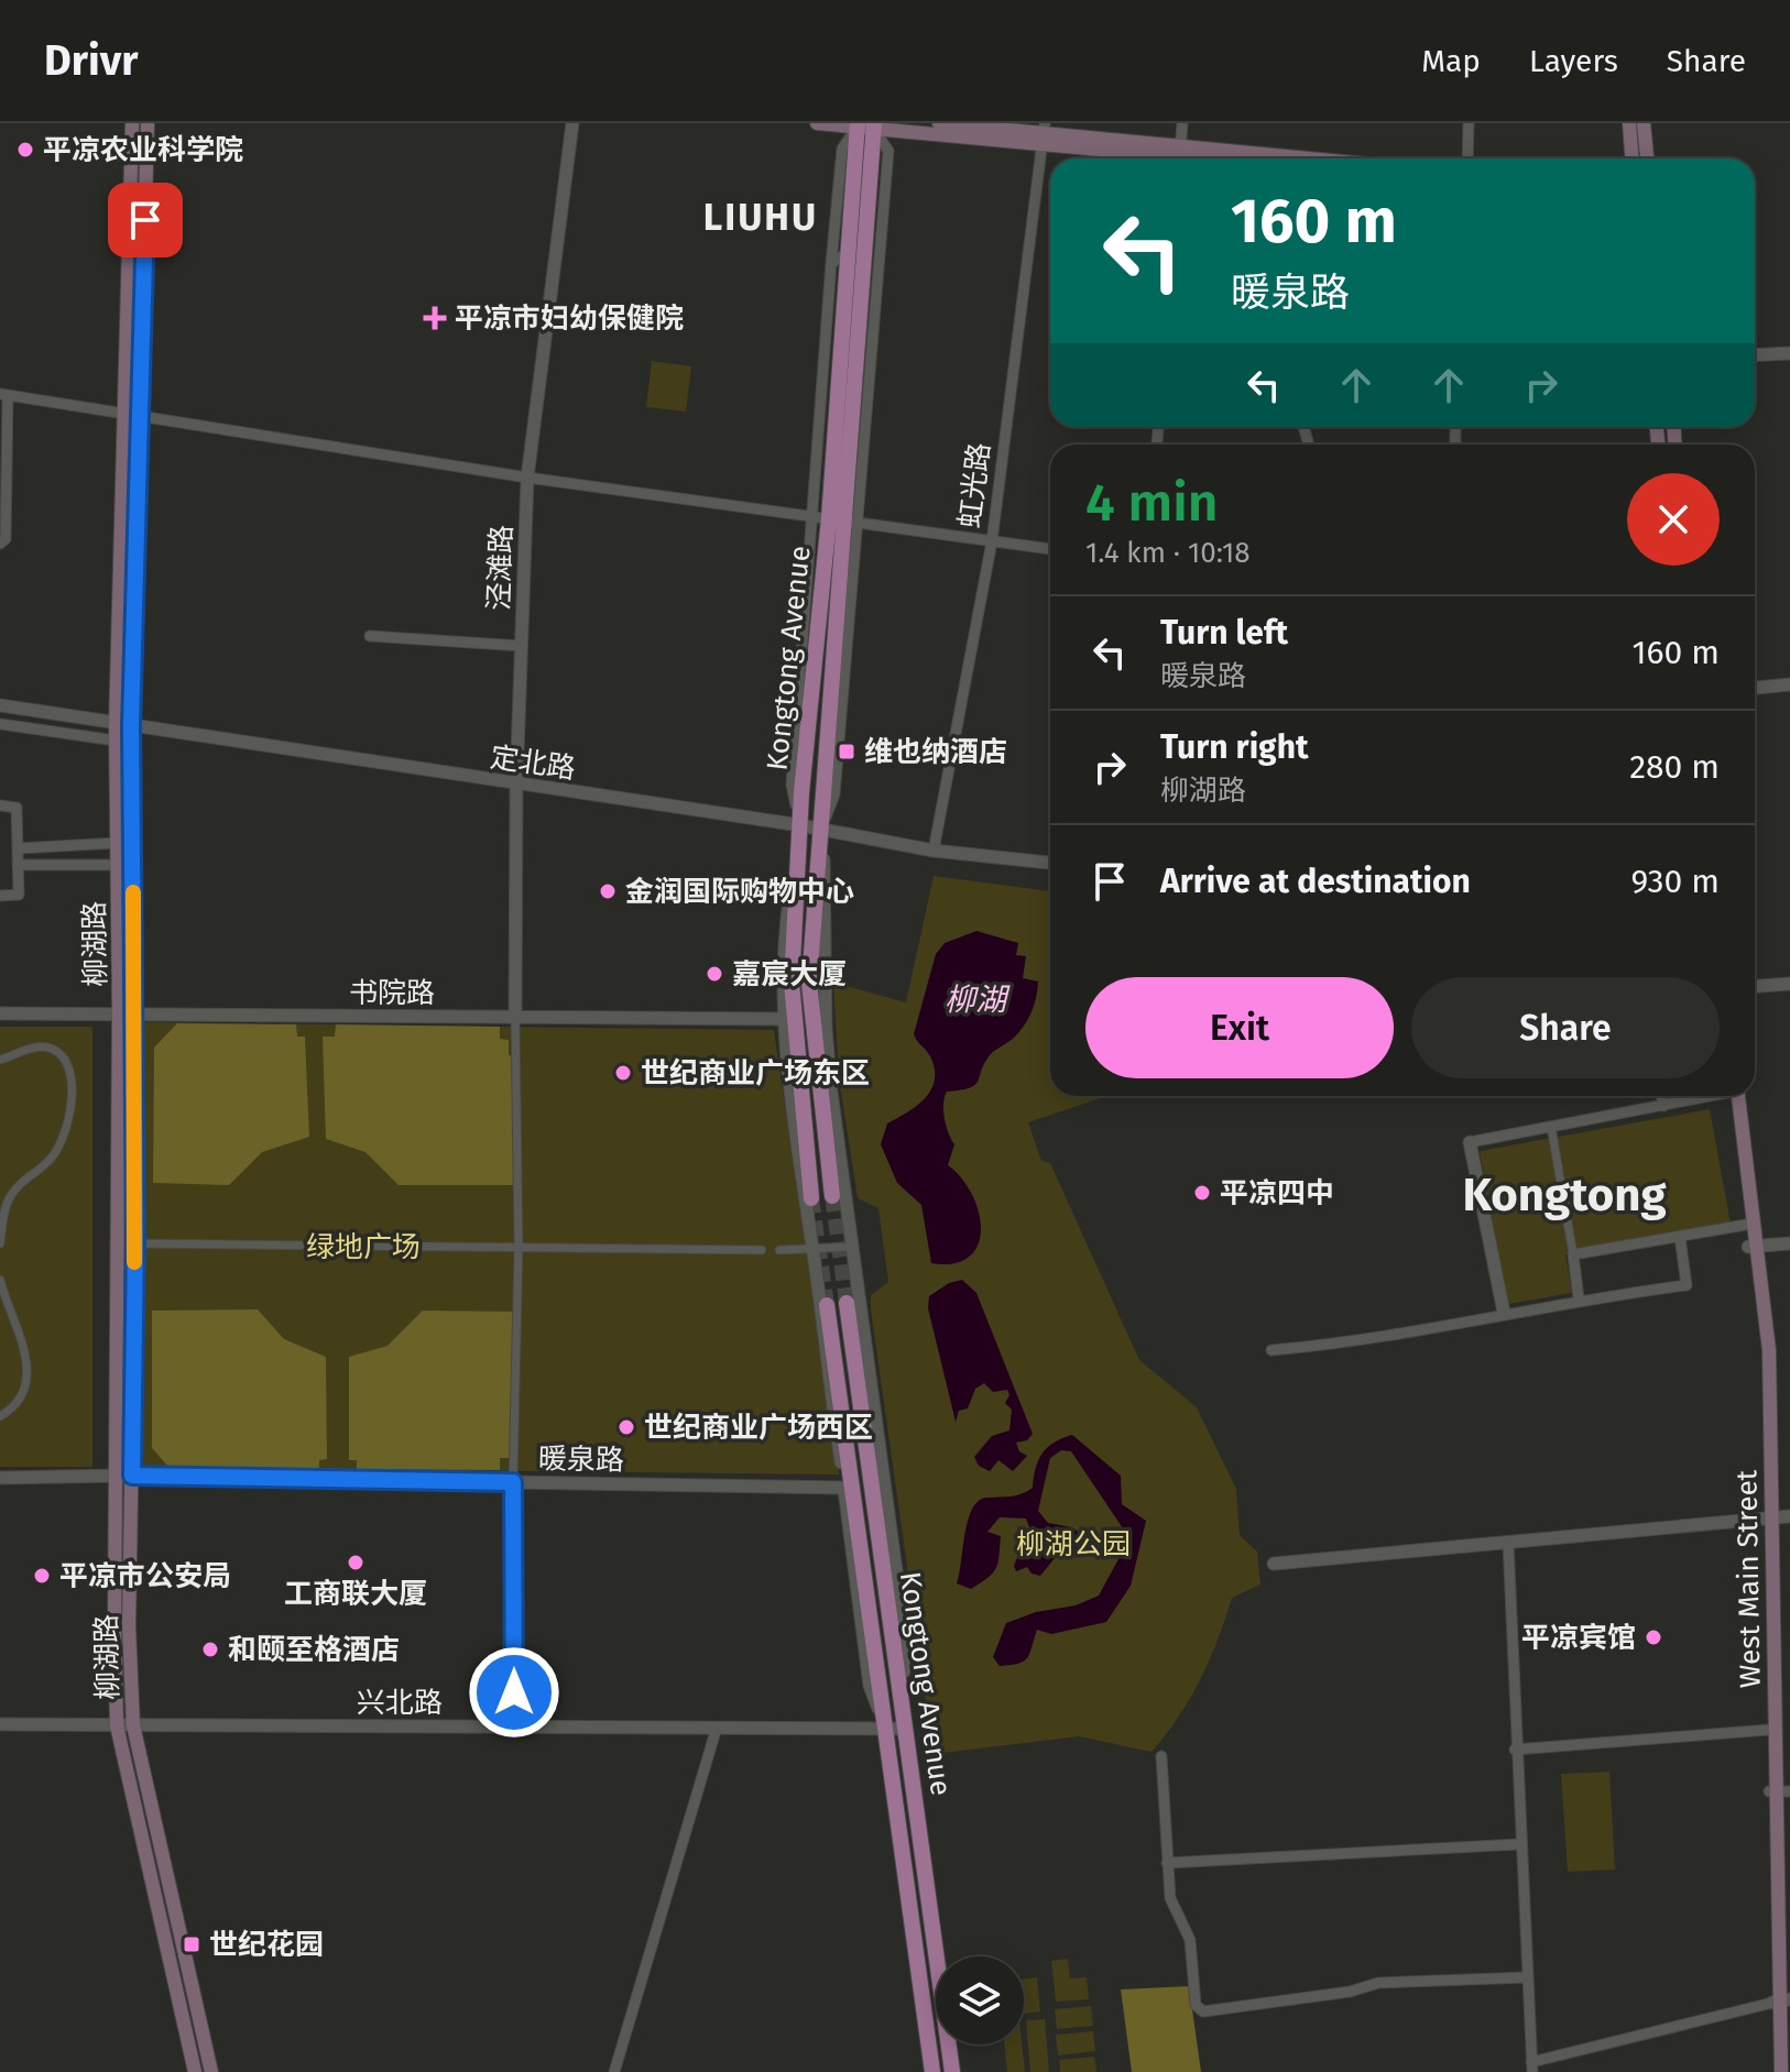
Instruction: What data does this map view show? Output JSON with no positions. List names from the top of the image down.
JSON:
{
  "streets": {
    "main road": ["Kongtong Avenue", "柳湖路", "West Main Street"],
    "street": [
      "虹光路",
      "泾滩路",
      "定北路",
      "书院路",
      "暖泉路",
      "兴北路"
    ]
  },
  "crossings": [
    ["虹光路", "定北路"],
    ["泾滩路", "定北路"],
    ["泾滩路", "书院路"],
    ["Kongtong Avenue", "定北路"],
    ["Kongtong Avenue", "兴北路"],
    ["定北路", "柳湖路"],
    ["柳湖路", "书院路"],
    ["柳湖路", "暖泉路"],
    ["柳湖路", "兴北路"]
  ],
  "districts": ["LIUHU", "Kongtong"],
  "water": ["柳湖"],
  "parks": ["绿地广场", "柳湖公园"],
  "places": {
    "other": [
      "平凉农业科学院",
      "金润国际购物中心",
      "嘉宸大厦",
      "世纪商业广场东区",
      "平凉四中",
      "世纪商业广场西区",
      "工商联大厦",
      "平凉市公安局",
      "平凉宾馆",
      "和颐至格酒店"
    ],
    "health": ["平凉市妇幼保健院"],
    "transit": ["维也纳酒店", "世纪花园"]
  },
  "page": {
    "header": "Drivr",
    "nav": ["Map", "Layers", "Share"],
    "turn": ["160 m", "暖泉路"],
    "heading": ["4 min", "1.4 km · 10:18"],
    "list": [
      {
        "name": "Turn left",
        "note": "暖泉路",
        "value": "160 m"
      },
      {
        "name": "Turn right",
        "note": "柳湖路",
        "value": "280 m"
      },
      {
        "name": "Arrive at destination",
        "value": "930 m"
      }
    ],
    "buttons": ["Exit", "Share"]
  }
}
